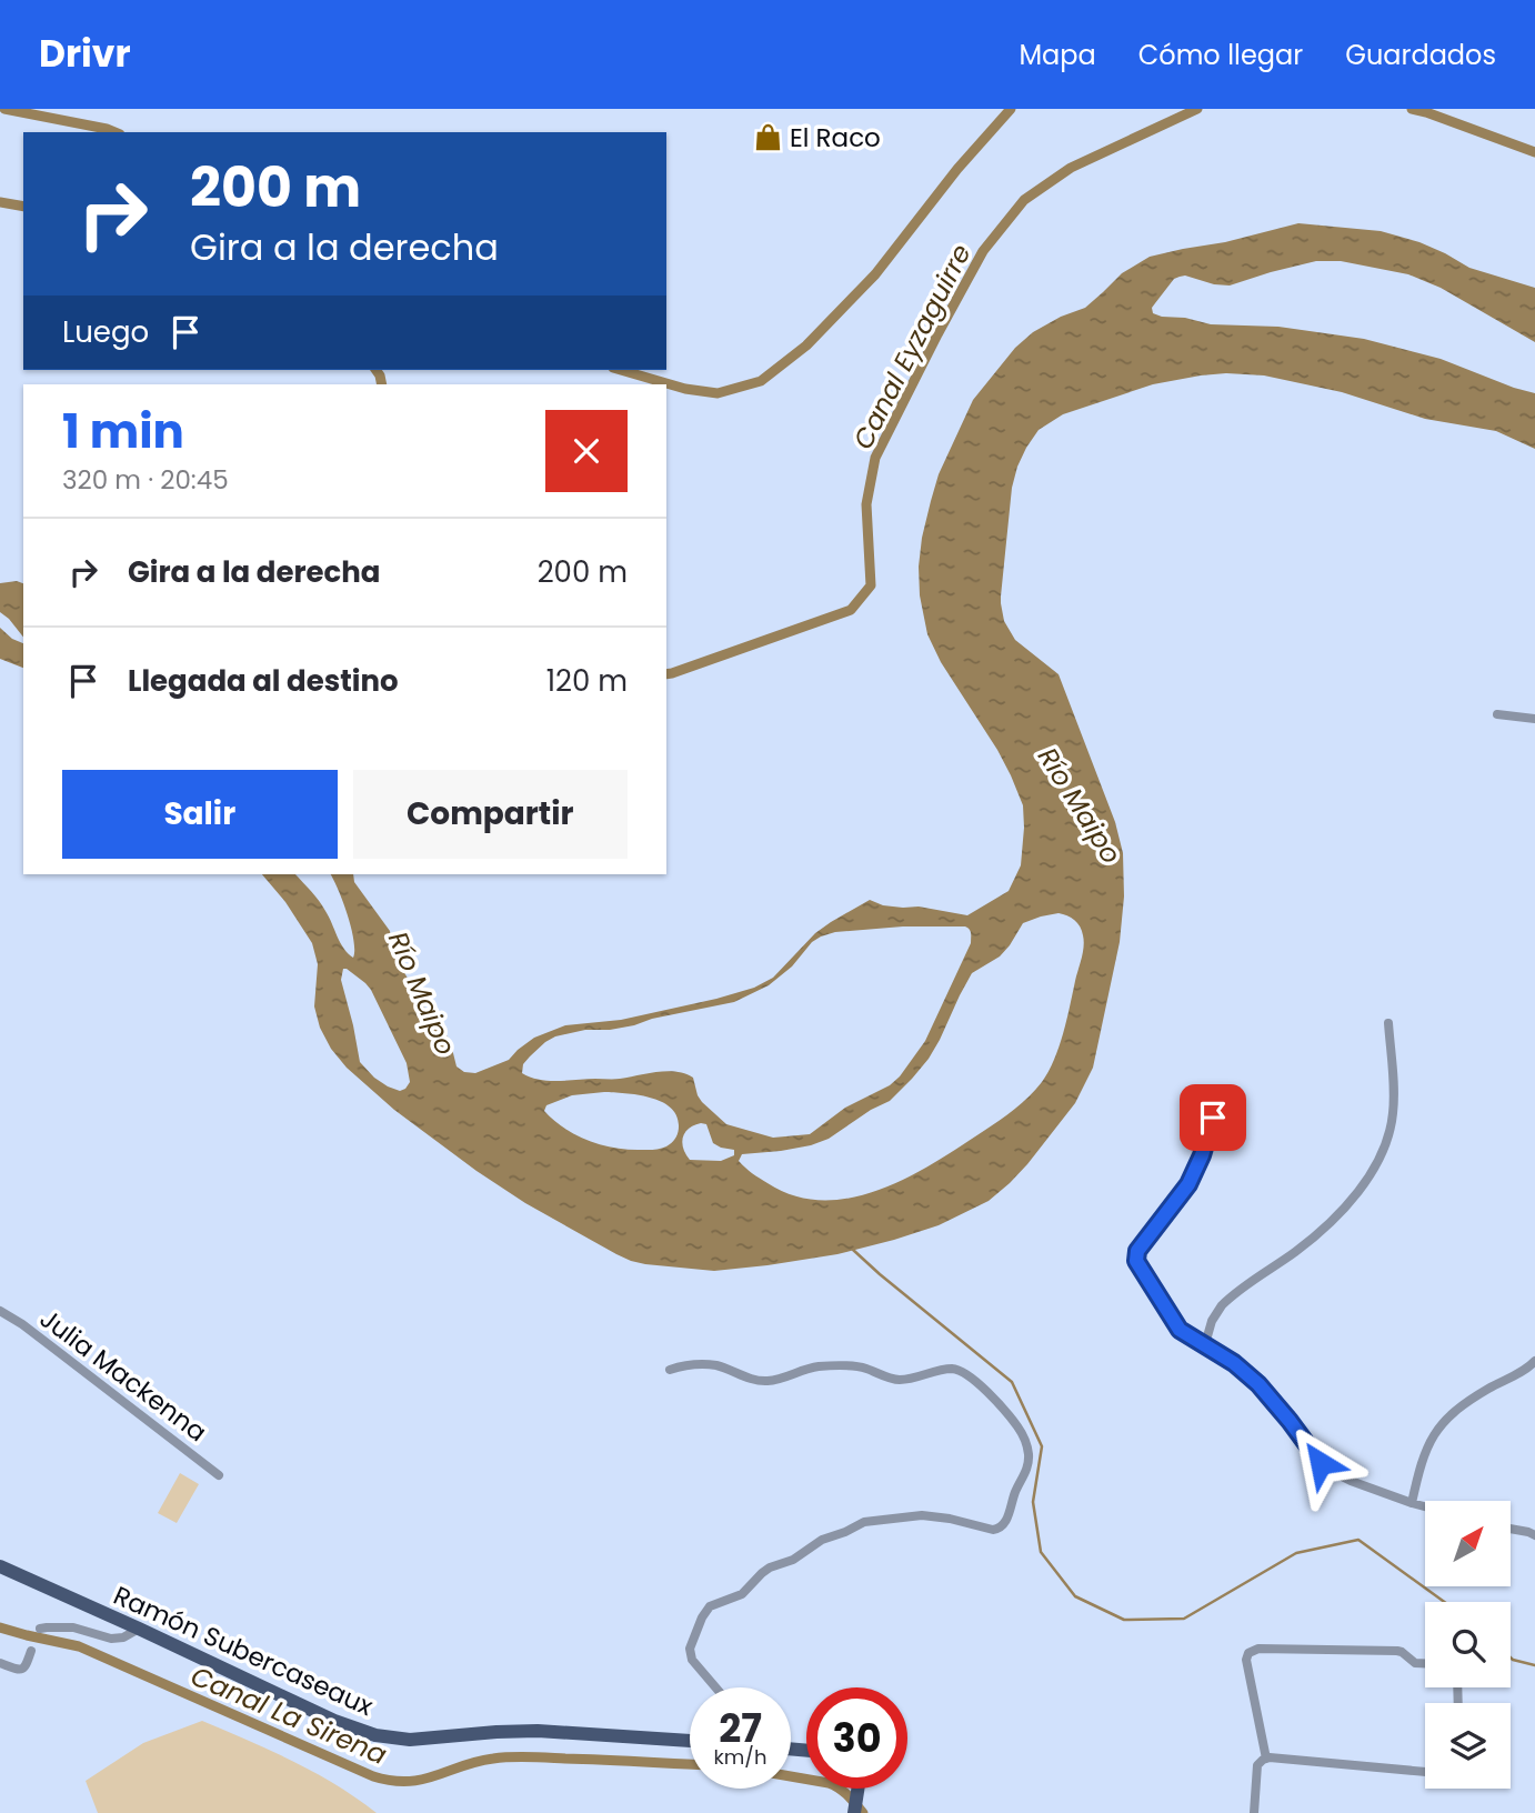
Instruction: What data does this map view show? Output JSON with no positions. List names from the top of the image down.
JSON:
{
  "streets": {
    "main road": ["Ramón Subercaseaux"],
    "street": ["Julia Mackenna"]
  },
  "water": ["Canal Eyzaguirre", "Río Maipo", "Canal La Sirena"],
  "places": {
    "shop": ["El Raco"]
  },
  "north": "top right",
  "page": {
    "header": "Drivr",
    "nav": ["Mapa", "Cómo llegar", "Guardados"],
    "turn": ["200 m", "Gira a la derecha"],
    "then": "Luego",
    "heading": ["1 min", "320 m · 20:45"],
    "list": [
      {
        "name": "Gira a la derecha",
        "value": "200 m"
      },
      {
        "name": "Llegada al destino",
        "value": "120 m"
      }
    ],
    "buttons": ["Salir", "Compartir"],
    "speed": "27 km/h",
    "limit": "30"
  }
}
